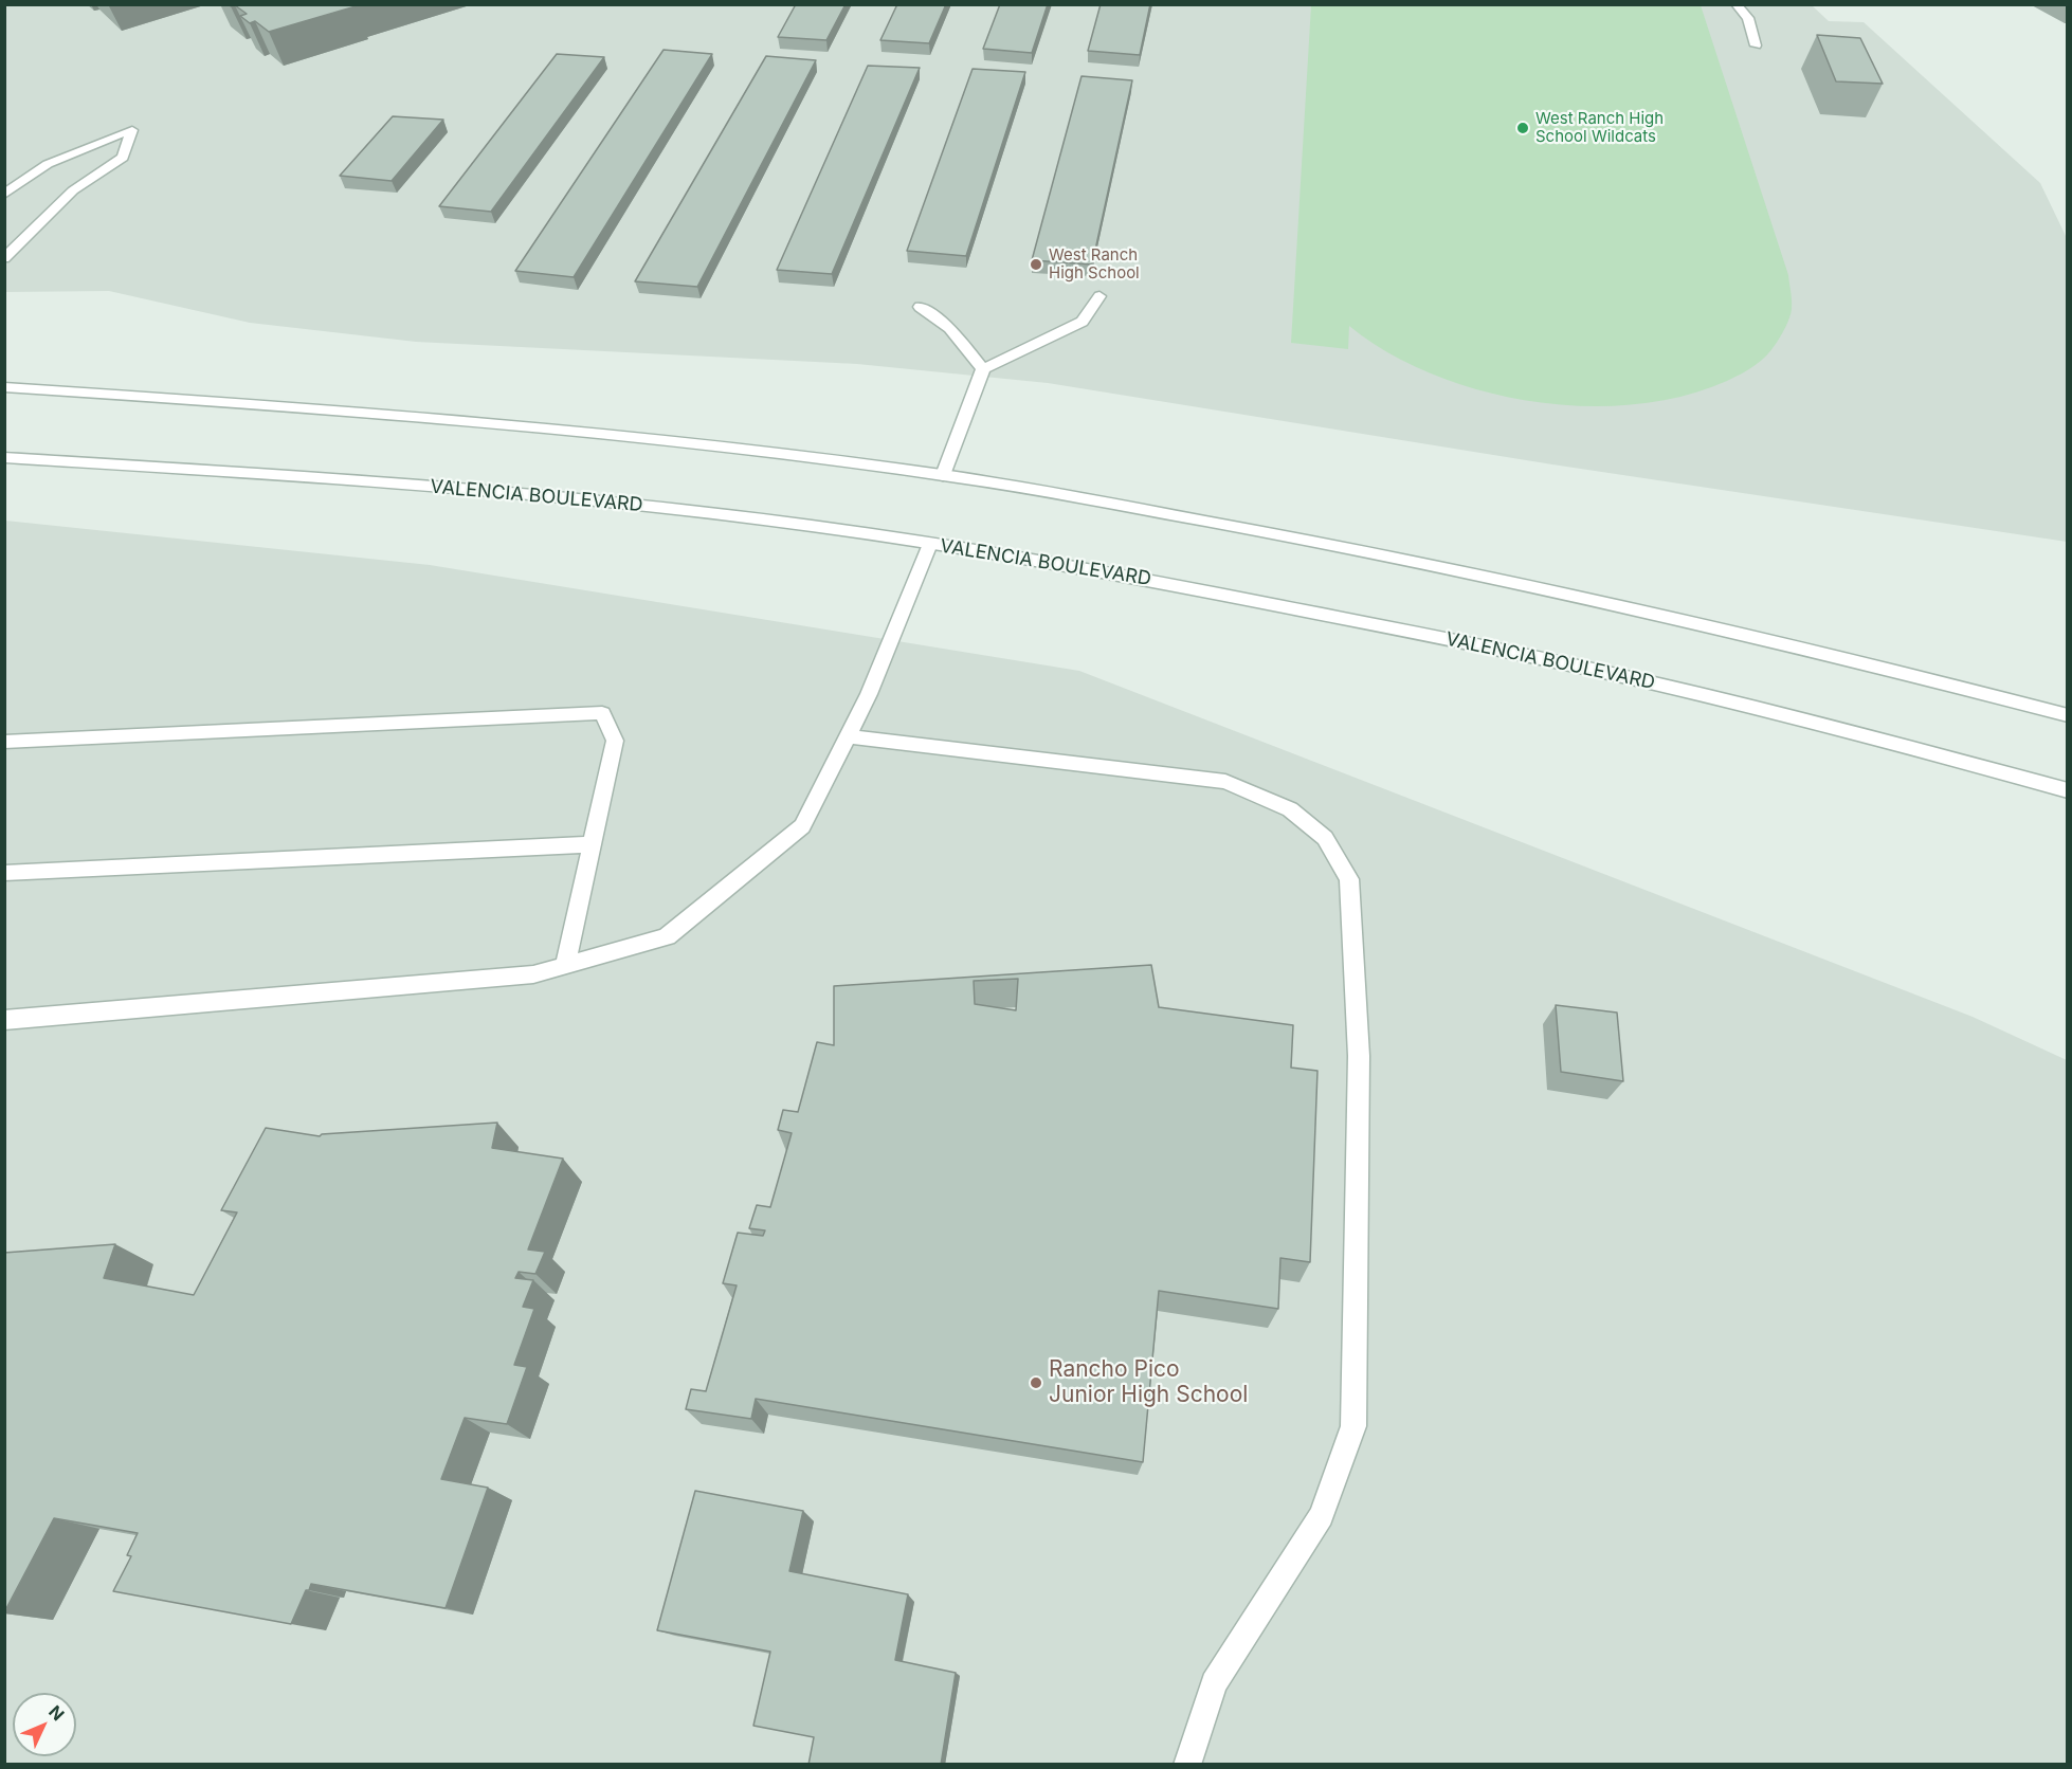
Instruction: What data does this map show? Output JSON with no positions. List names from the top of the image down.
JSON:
{
  "streets": {
    "street": ["VALENCIA BOULEVARD"]
  },
  "places": ["West Ranch High School Wildcats", "West Ranch High School", "Rancho Pico Junior High School"],
  "north": "top right"
}
